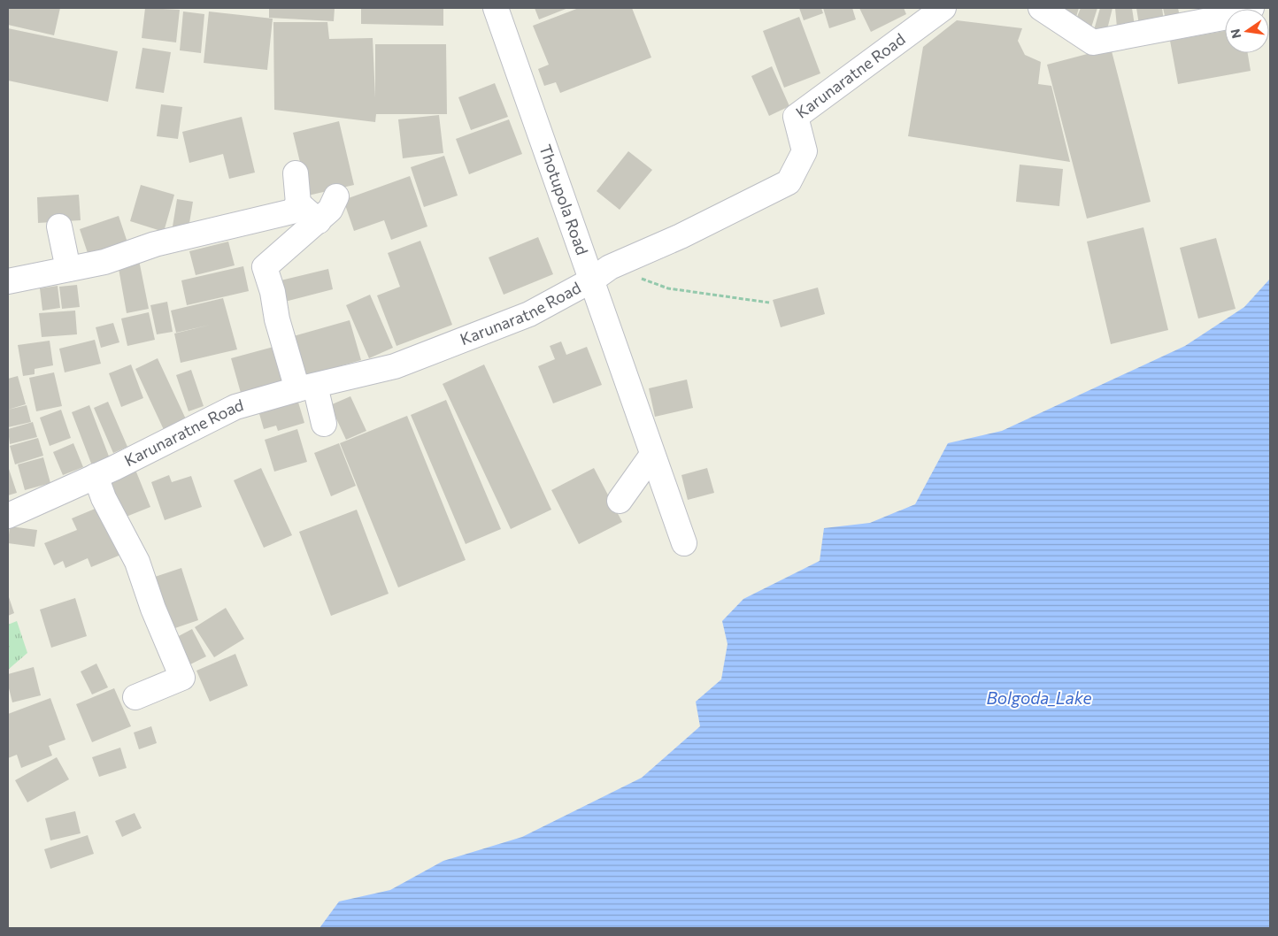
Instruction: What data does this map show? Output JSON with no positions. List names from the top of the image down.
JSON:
{
  "streets": {
    "street": ["Karunaratne Road", "Thotupola Road"]
  },
  "crossings": [
    ["Karunaratne Road", "Thotupola Road"]
  ],
  "water": ["Bolgoda_Lake"],
  "north": "left"
}
